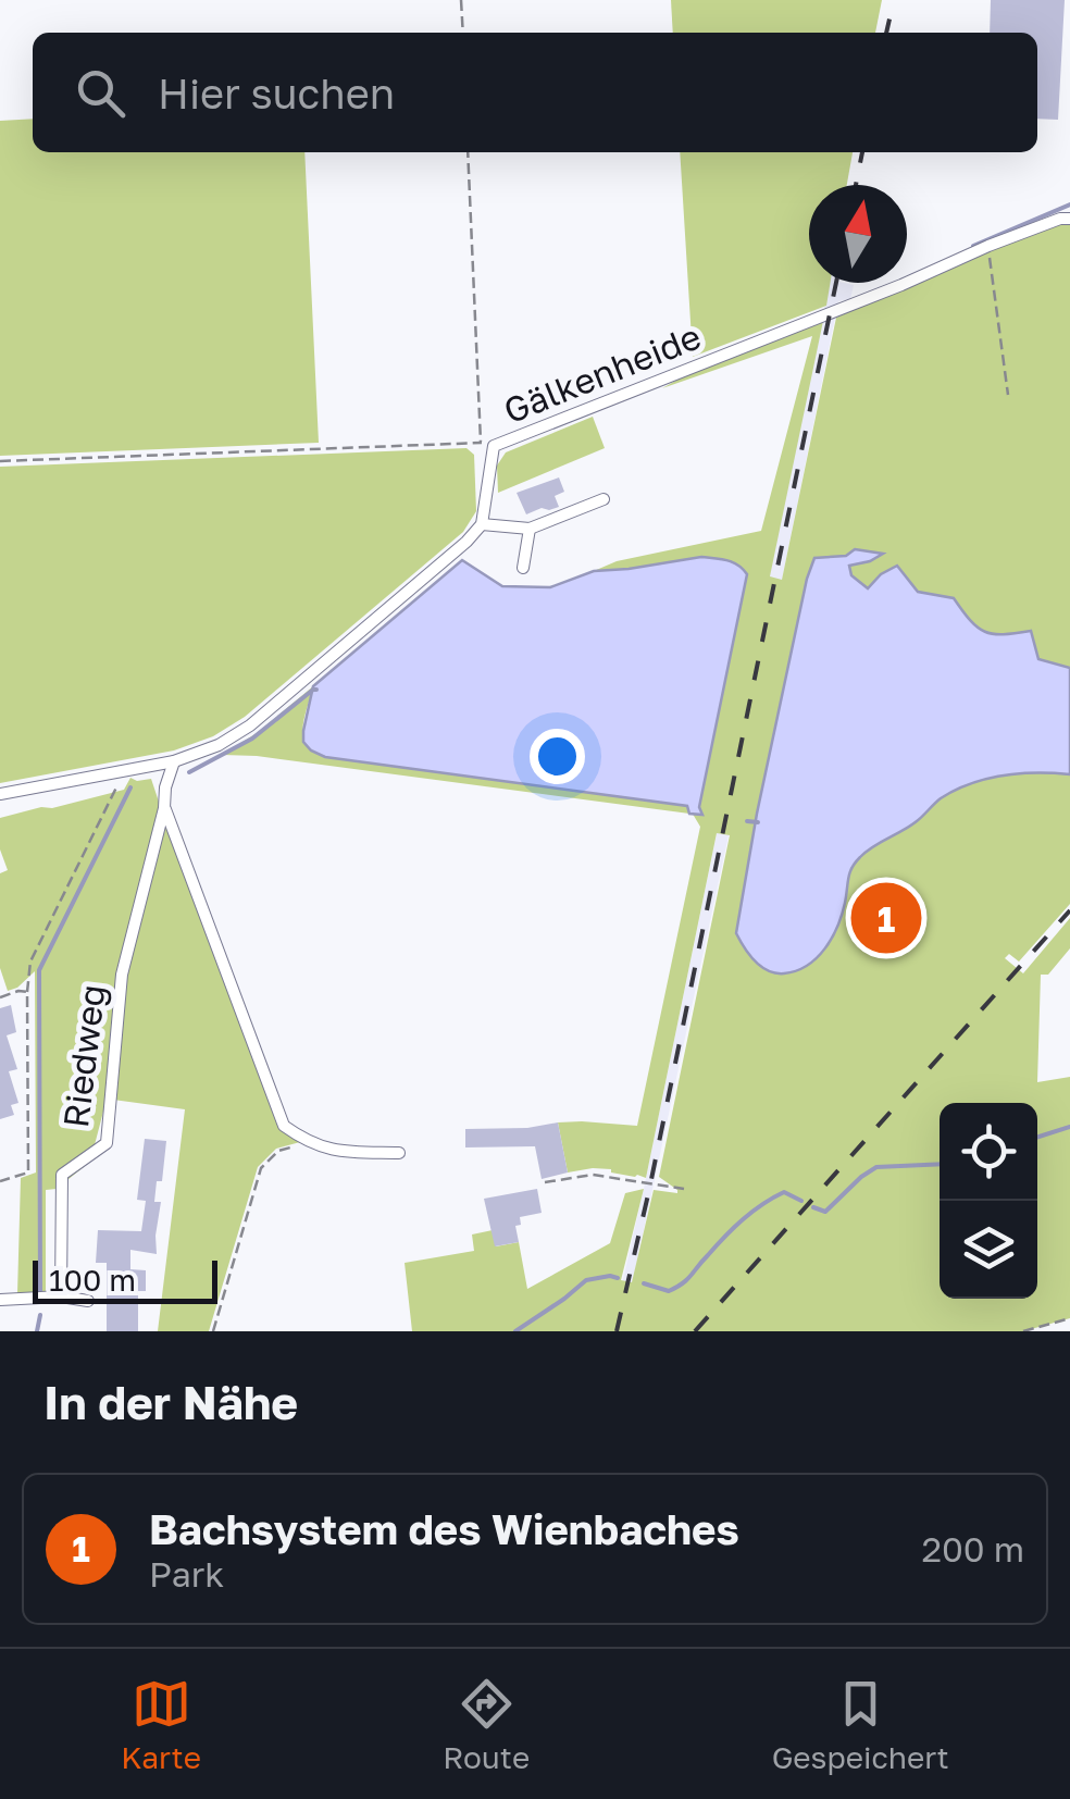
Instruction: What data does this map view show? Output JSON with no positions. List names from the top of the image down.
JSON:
{
  "streets": {
    "street": ["Gälkenheide", "Riedweg"]
  },
  "scale_bar": "100 m",
  "north": "top",
  "page": {
    "search": "Hier suchen",
    "pins": "1",
    "scale": "100 m",
    "heading": "In der Nähe",
    "list": [
      {
        "mark": "1",
        "name": "Bachsystem des Wienbaches",
        "note": "Park",
        "value": "200 m"
      }
    ],
    "nav": ["Karte", "Route", "Gespeichert"]
  }
}
